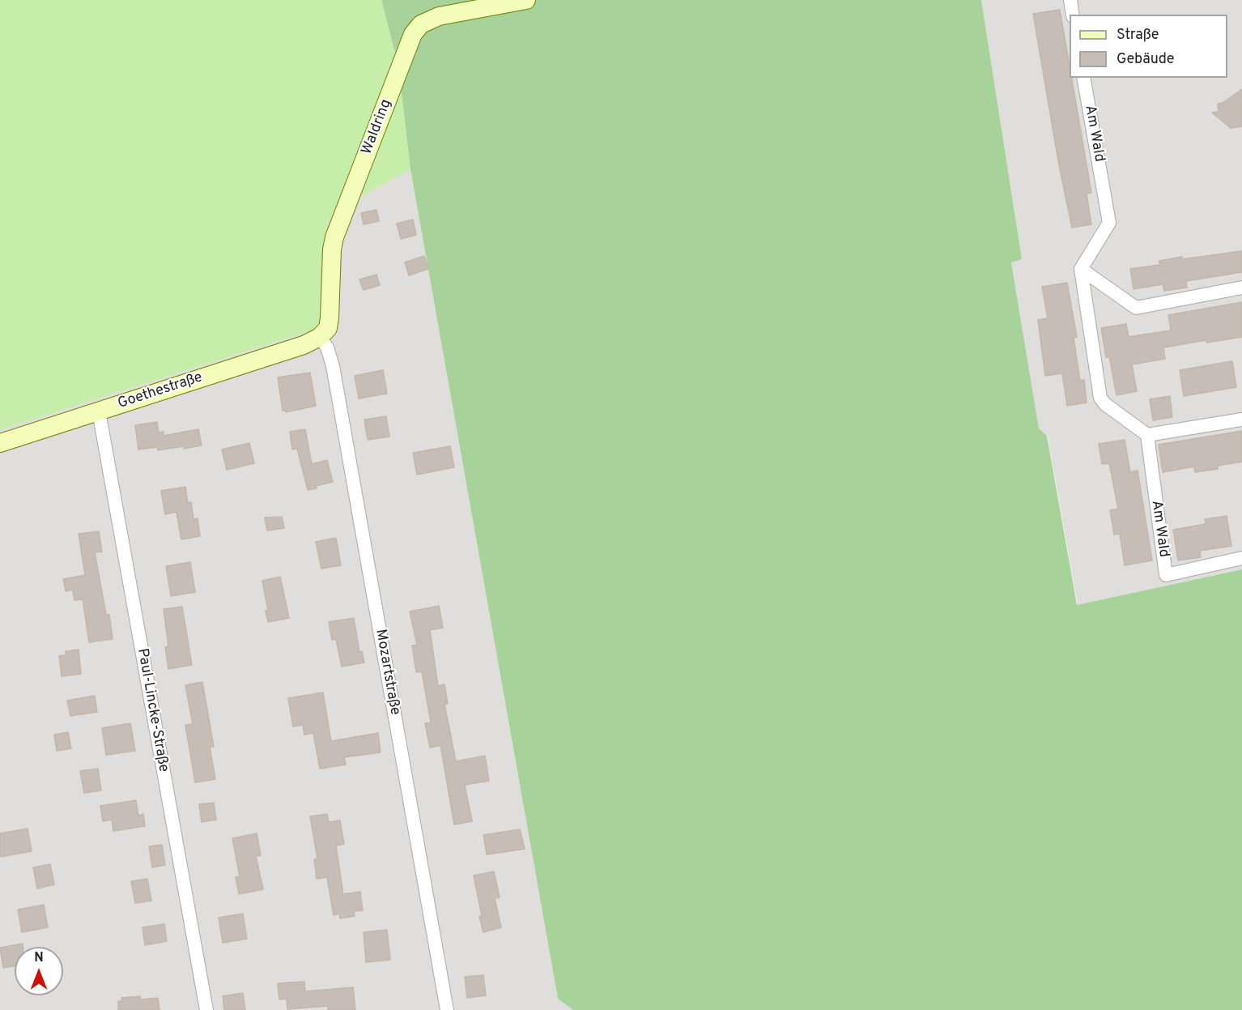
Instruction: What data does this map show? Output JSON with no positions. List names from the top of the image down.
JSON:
{
  "streets": {
    "street": [
      "Waldring",
      "Am Wald",
      "Goethestraße",
      "Mozartstraße",
      "Paul-Lincke-Straße"
    ]
  },
  "crossings": [
    ["Waldring", "Goethestraße"],
    ["Waldring", "Mozartstraße"],
    ["Goethestraße", "Mozartstraße"],
    ["Goethestraße", "Paul-Lincke-Straße"]
  ],
  "legend": ["Straße", "Gebäude"],
  "north": "top"
}
